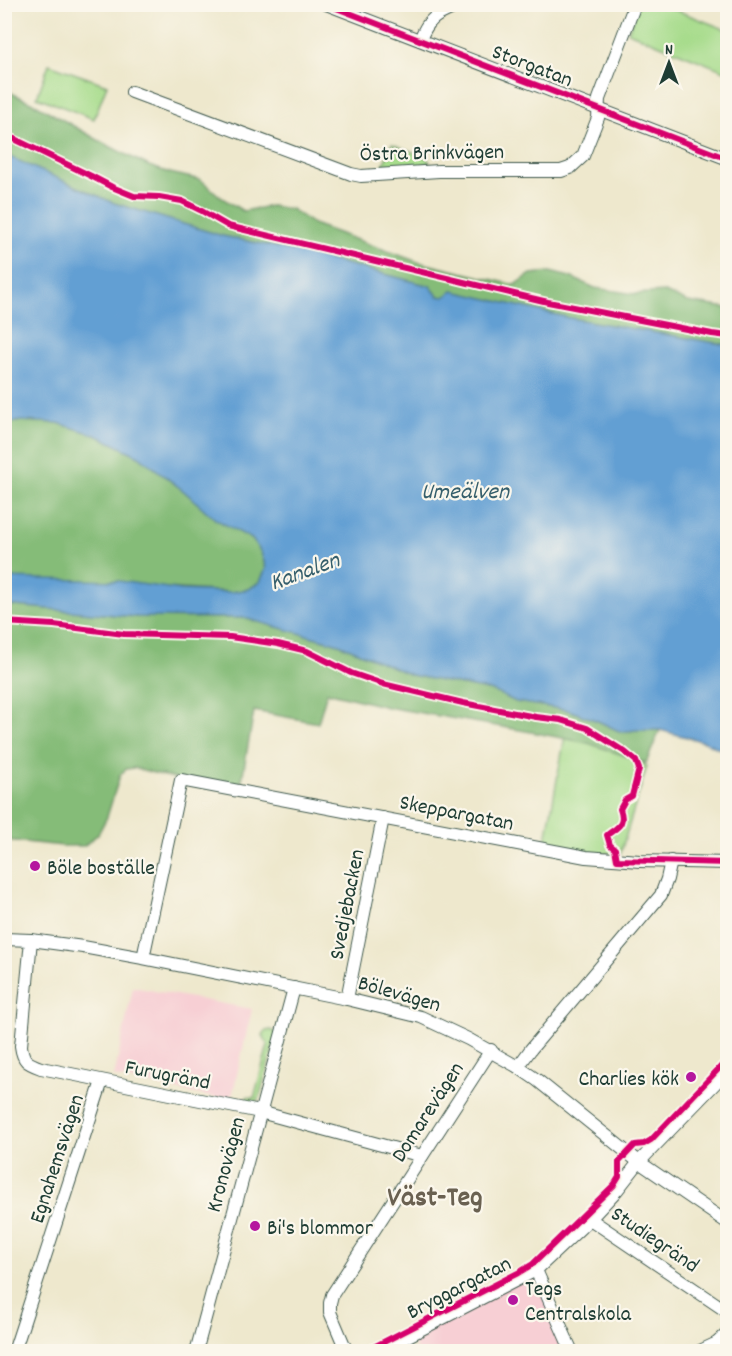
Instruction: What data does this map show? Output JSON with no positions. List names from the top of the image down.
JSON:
{
  "streets": {
    "street": [
      "Storgatan",
      "Östra Brinkvägen",
      "Skeppargatan",
      "Svedjebacken",
      "Bölevägen",
      "Furugränd",
      "Domarevägen",
      "Egnahemsvägen",
      "Kronovägen",
      "Studiegränd",
      "Bryggargatan"
    ]
  },
  "crossings": [
    ["Storgatan", "Östra Brinkvägen"],
    ["Skeppargatan", "Svedjebacken"],
    ["Skeppargatan", "Bölevägen"],
    ["Svedjebacken", "Bölevägen"],
    ["Bölevägen", "Furugränd"],
    ["Bölevägen", "Domarevägen"],
    ["Bölevägen", "Kronovägen"],
    ["Bölevägen", "Bryggargatan"],
    ["Furugränd", "Domarevägen"],
    ["Furugränd", "Egnahemsvägen"],
    ["Furugränd", "Kronovägen"],
    ["Studiegränd", "Bryggargatan"]
  ],
  "districts": ["Väst-Teg"],
  "water": ["Umeälven", "Kanalen"],
  "places": [
    "Böle boställe",
    "Charlies kök",
    "Bi's blommor",
    "Tegs Centralskola"
  ],
  "north": "top"
}
